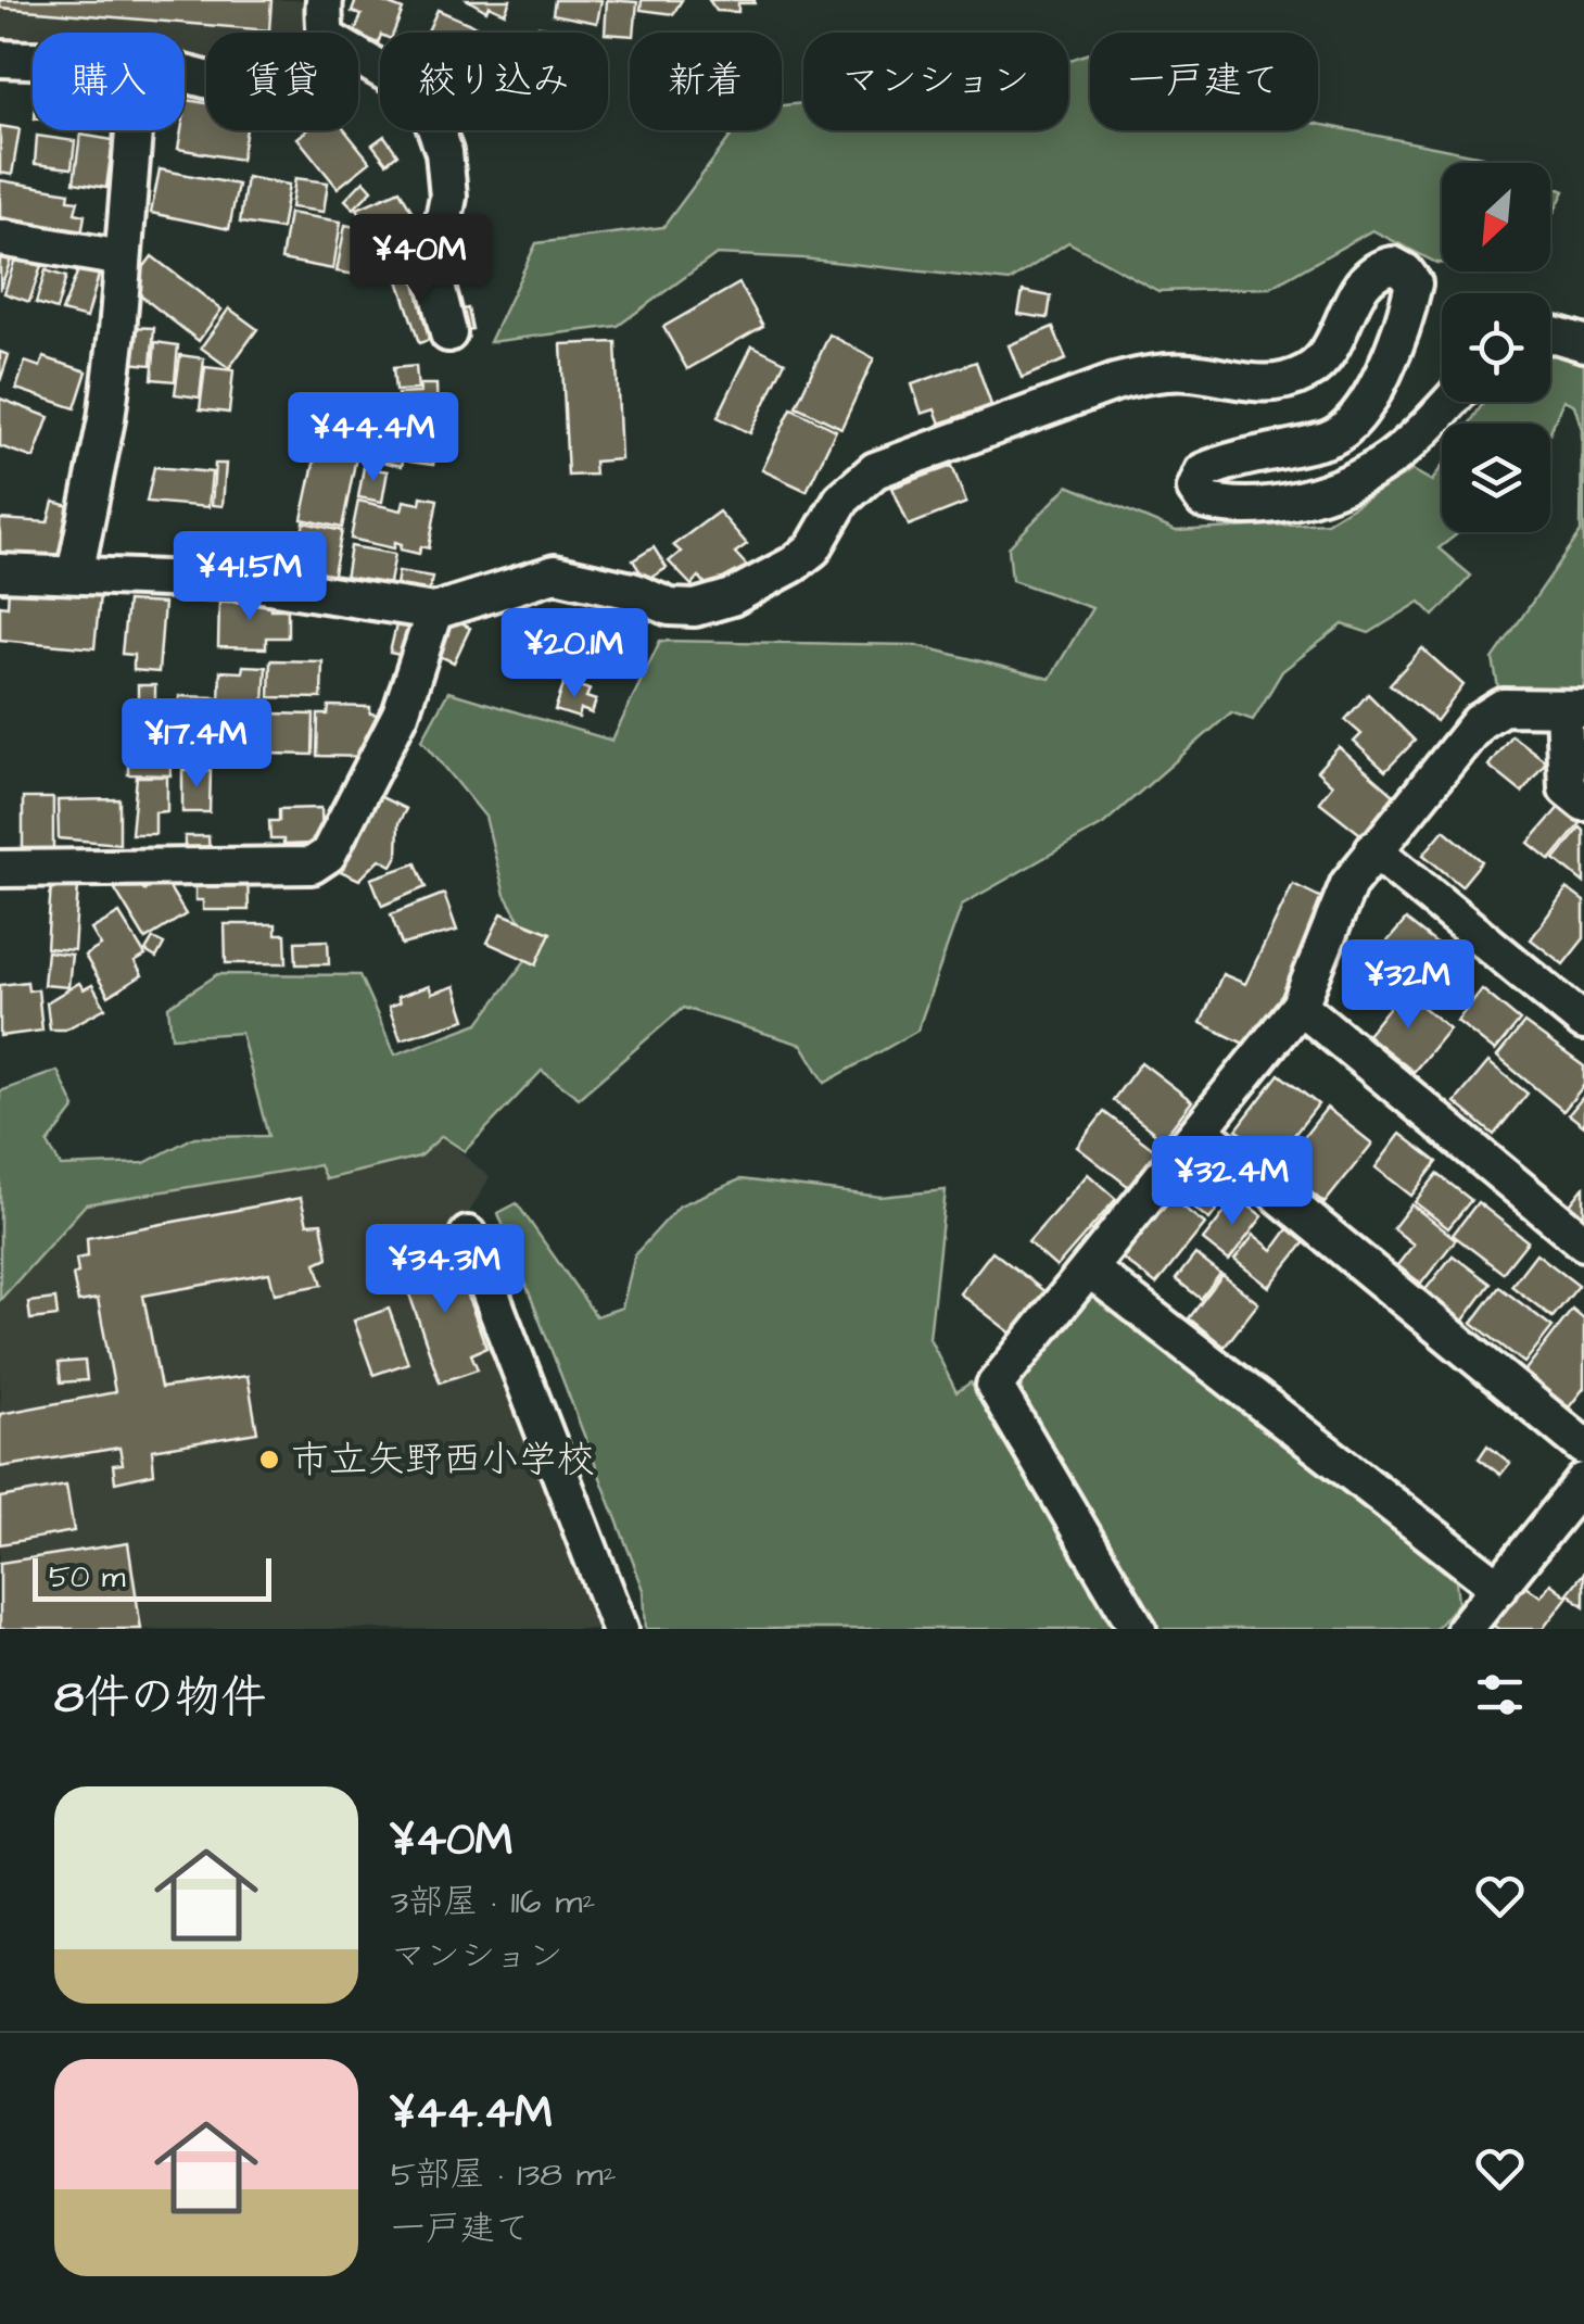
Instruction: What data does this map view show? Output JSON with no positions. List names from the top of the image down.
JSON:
{
  "places": ["市立矢野西小学校"],
  "scale_bar": "50 m",
  "north": "bottom left",
  "page": {
    "chip": [
      "購入",
      "賃貸",
      "絞り込み",
      "新着",
      "マンション",
      "一戸建て"
    ],
    "price": [
      "¥40M",
      "¥44.4M",
      "¥41.5M",
      "¥20.1M",
      "¥17.4M",
      "¥32M",
      "¥32.4M",
      "¥34.3M"
    ],
    "scale": "50 m",
    "heading": "8件の物件",
    "list": [
      {
        "name": "¥40M",
        "note": "3部屋 · 116 m² · マンション"
      },
      {
        "name": "¥44.4M",
        "note": "5部屋 · 138 m² · 一戸建て"
      }
    ]
  }
}
